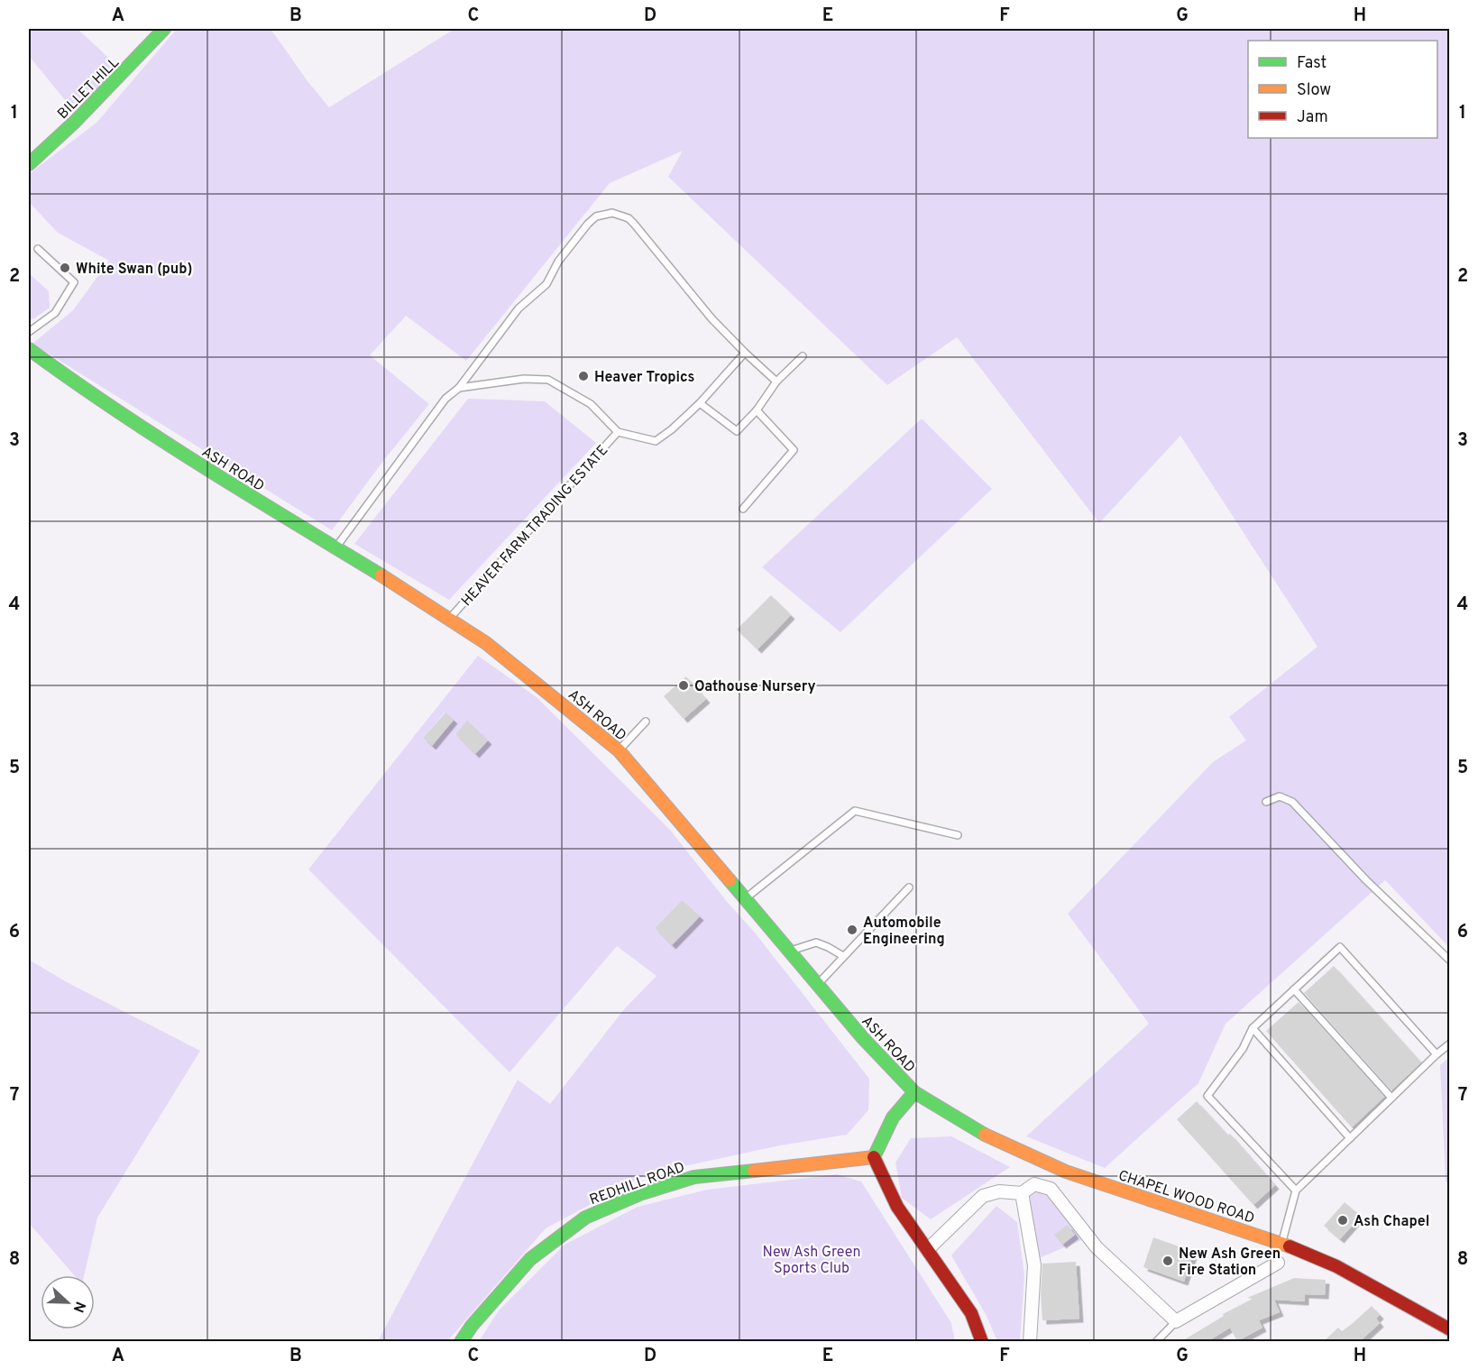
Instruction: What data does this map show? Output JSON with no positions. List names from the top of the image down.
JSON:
{
  "streets": {
    "street": [
      "BILLET HILL",
      "ASH ROAD",
      "REDHILL ROAD",
      "CHAPEL WOOD ROAD"
    ],
    "lane": ["HEAVER FARM TRADING ESTATE"]
  },
  "crossings": [
    ["ASH ROAD", "HEAVER FARM TRADING ESTATE"],
    ["ASH ROAD", "REDHILL ROAD"],
    ["ASH ROAD", "CHAPEL WOOD ROAD"]
  ],
  "parks": ["New Ash Green Sports Club"],
  "places": [
    "White Swan (pub)",
    "Heaver Tropics",
    "Oathouse Nursery",
    "Automobile Engineering",
    "Ash Chapel",
    "New Ash Green Fire Station"
  ],
  "legend": ["Fast", "Slow", "Jam"],
  "north": "right",
  "grid": {
    "columns": [
      "A",
      "B",
      "C",
      "D",
      "E",
      "F",
      "G",
      "H"
    ],
    "rows": [
      "1",
      "2",
      "3",
      "4",
      "5",
      "6",
      "7",
      "8"
    ]
  }
}
